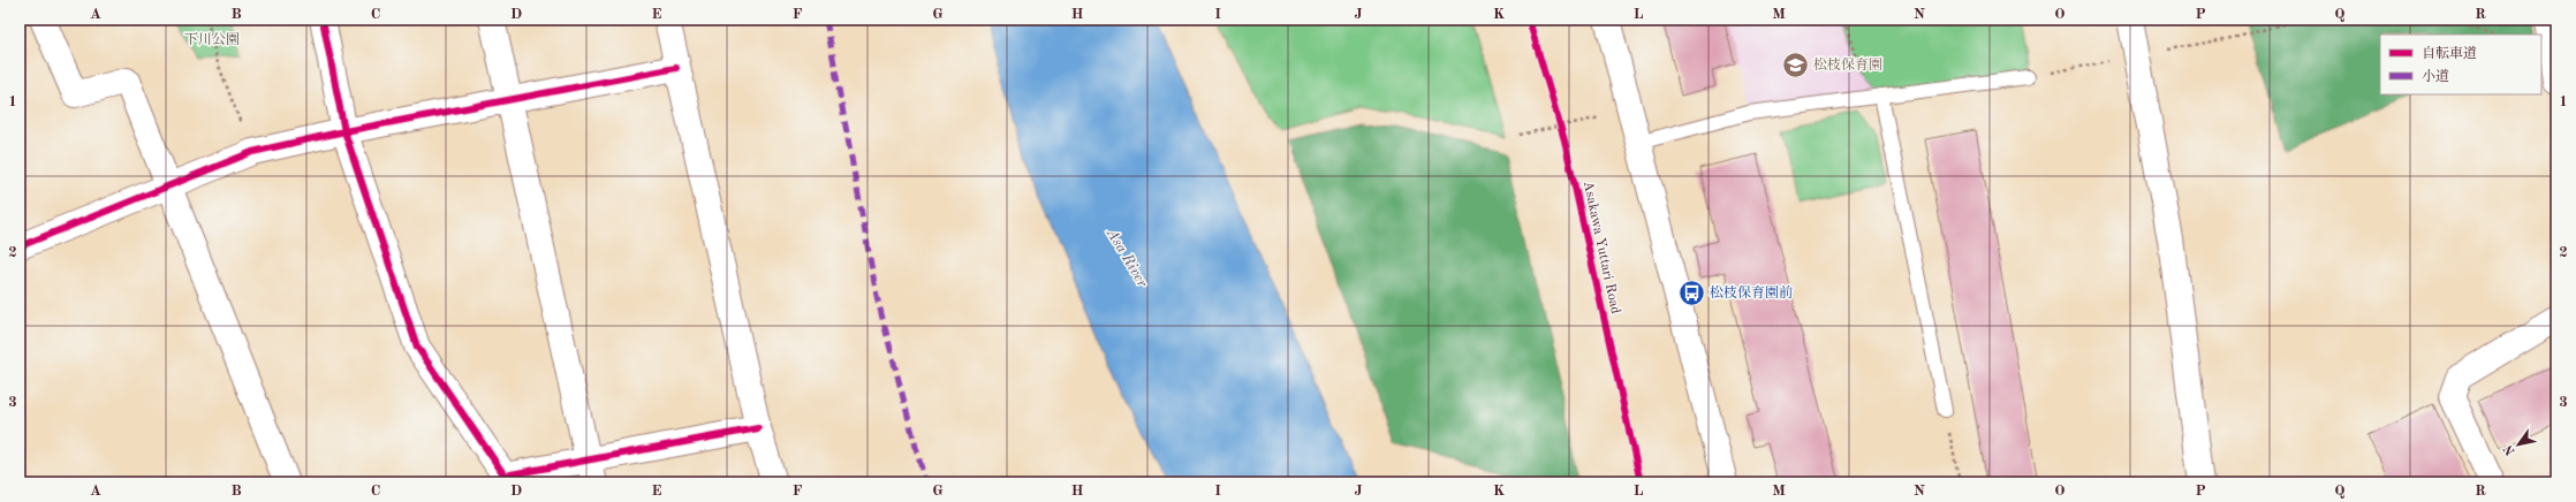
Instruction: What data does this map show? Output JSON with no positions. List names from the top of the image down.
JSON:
{
  "streets": {
    "cycle path": ["Asakawa Yuttari Road"]
  },
  "water": ["Asa River"],
  "parks": ["下川公園"],
  "places": {
    "school or university": ["松枝保育園"],
    "bus stop": ["松枝保育園前"]
  },
  "legend": ["自転車道", "小道"],
  "north": "bottom left",
  "grid": {
    "columns": [
      "A",
      "B",
      "C",
      "D",
      "E",
      "F",
      "G",
      "H",
      "I",
      "J",
      "K",
      "L",
      "M",
      "N",
      "O",
      "P",
      "Q",
      "R"
    ],
    "rows": ["1", "2", "3"]
  }
}
